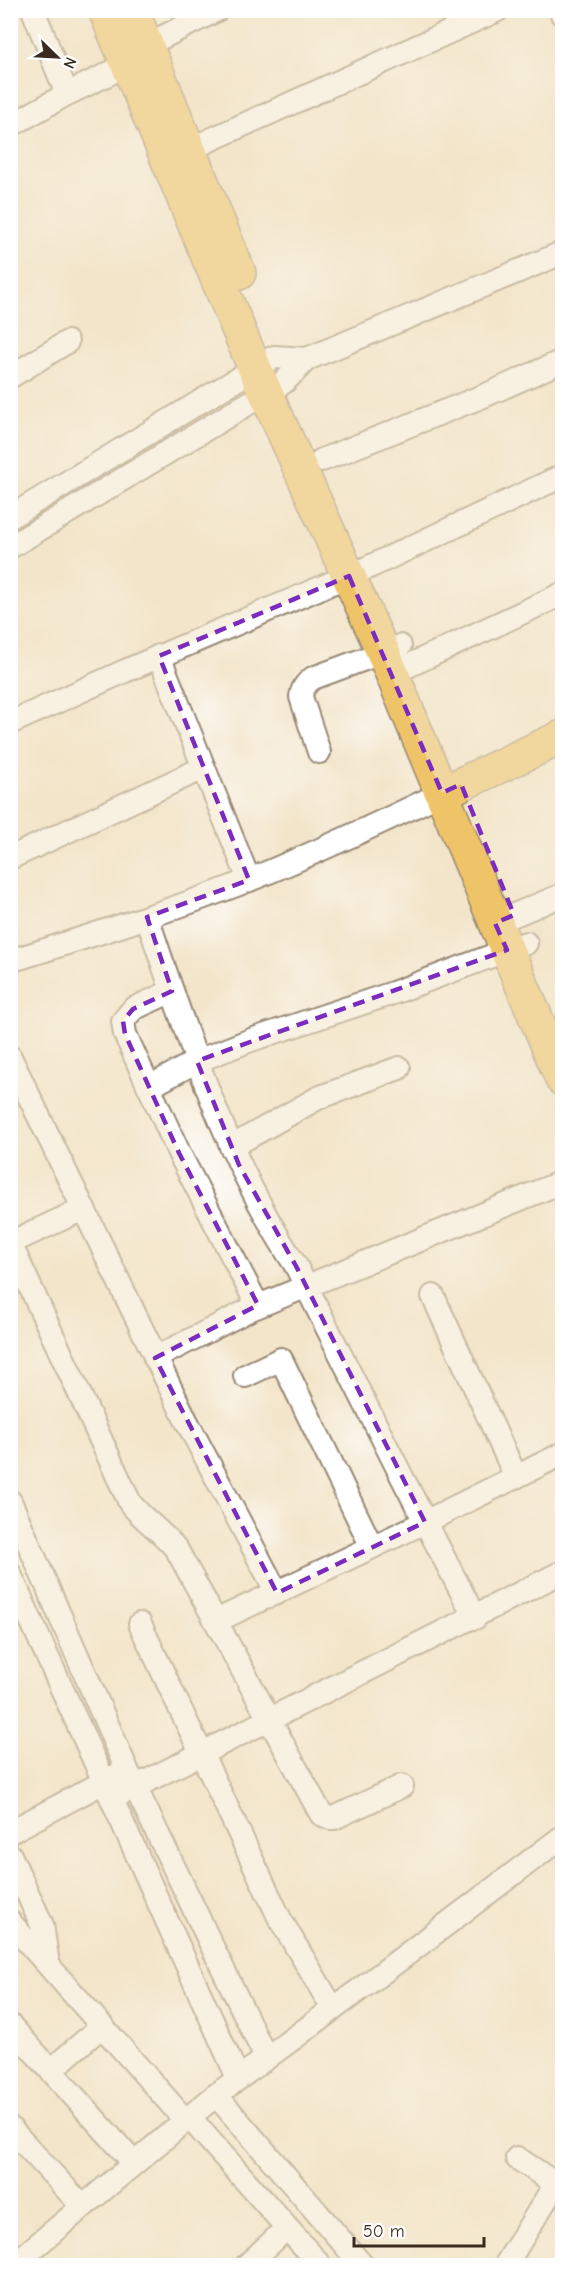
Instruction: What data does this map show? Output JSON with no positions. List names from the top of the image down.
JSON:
{
  "scale_bar": "50 m",
  "north": "bottom right"
}
